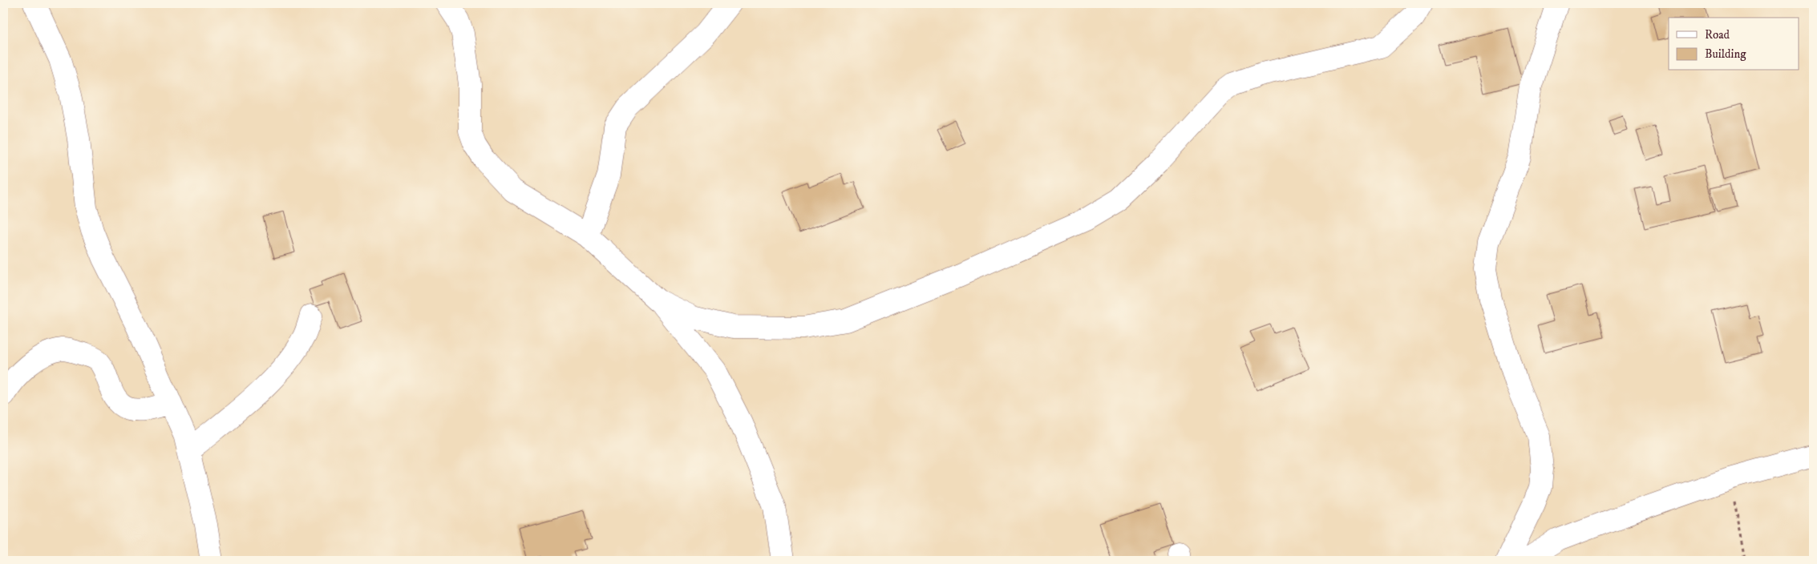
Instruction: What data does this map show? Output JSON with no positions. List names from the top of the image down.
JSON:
{
  "legend": ["Road", "Building"]
}
